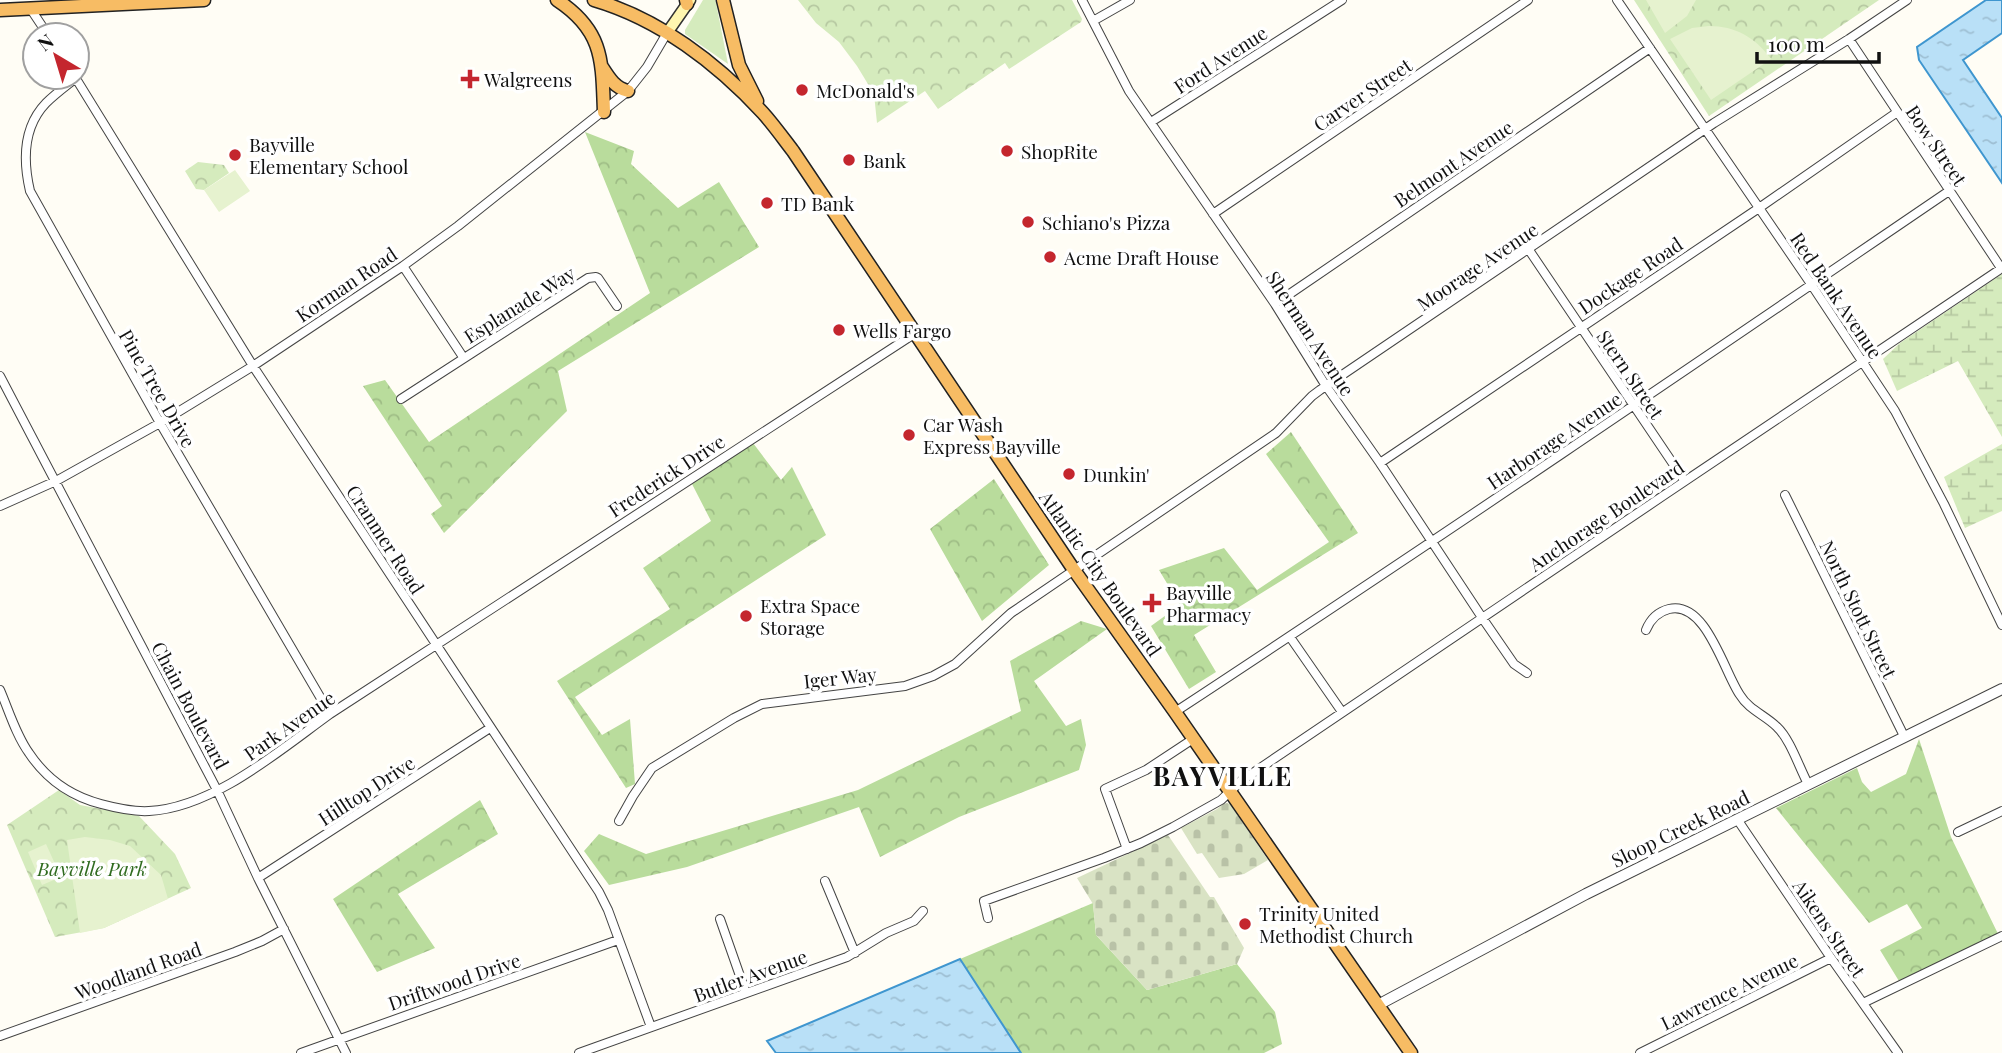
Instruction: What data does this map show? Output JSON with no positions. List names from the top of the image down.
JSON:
{
  "streets": {
    "highway": ["Atlantic City Boulevard"],
    "street": [
      "Ford Avenue",
      "Carver Street",
      "Bow Street",
      "Belmont Avenue",
      "Moorage Avenue",
      "Dockage Road",
      "Korman Road",
      "Red Bank Avenue",
      "Esplanade Way",
      "Sherman Avenue",
      "Stern Street",
      "Pine Tree Drive",
      "Harborage Avenue",
      "Frederick Drive",
      "Anchorage Boulevard",
      "Cranmer Road",
      "North Stott Street",
      "Iger Way",
      "Chain Boulevard",
      "Park Avenue",
      "Hilltop Drive",
      "Sloop Creek Road",
      "Aikens Street",
      "Woodland Road",
      "Butler Avenue",
      "Driftwood Drive",
      "Lawrence Avenue"
    ]
  },
  "crossings": [
    ["Ford Avenue", "Sherman Avenue"],
    ["Carver Street", "Sherman Avenue"],
    ["Bow Street", "Moorage Avenue"],
    ["Bow Street", "Dockage Road"],
    ["Bow Street", "Harborage Avenue"],
    ["Bow Street", "Anchorage Boulevard"],
    ["Belmont Avenue", "Red Bank Avenue"],
    ["Belmont Avenue", "Sherman Avenue"],
    ["Moorage Avenue", "Red Bank Avenue"],
    ["Moorage Avenue", "Sherman Avenue"],
    ["Moorage Avenue", "Stern Street"],
    ["Moorage Avenue", "Atlantic City Boulevard"],
    ["Moorage Avenue", "Iger Way"],
    ["Dockage Road", "Red Bank Avenue"],
    ["Dockage Road", "Sherman Avenue"],
    ["Dockage Road", "Stern Street"],
    ["Korman Road", "Esplanade Way"],
    ["Korman Road", "Pine Tree Drive"],
    ["Korman Road", "Cranmer Road"],
    ["Korman Road", "Chain Boulevard"],
    ["Red Bank Avenue", "Harborage Avenue"],
    ["Red Bank Avenue", "Anchorage Boulevard"],
    ["Sherman Avenue", "Harborage Avenue"],
    ["Sherman Avenue", "Anchorage Boulevard"],
    ["Stern Street", "Harborage Avenue"],
    ["Stern Street", "Anchorage Boulevard"],
    ["Pine Tree Drive", "Park Avenue"],
    ["Harborage Avenue", "Atlantic City Boulevard"],
    ["Frederick Drive", "Cranmer Road"],
    ["Frederick Drive", "Atlantic City Boulevard"],
    ["Frederick Drive", "Park Avenue"],
    ["Anchorage Boulevard", "Atlantic City Boulevard"],
    ["Cranmer Road", "Park Avenue"],
    ["Cranmer Road", "Hilltop Drive"],
    ["Cranmer Road", "Butler Avenue"],
    ["Cranmer Road", "Driftwood Drive"],
    ["Atlantic City Boulevard", "Iger Way"],
    ["Atlantic City Boulevard", "Sloop Creek Road"],
    ["North Stott Street", "Sloop Creek Road"],
    ["Chain Boulevard", "Park Avenue"],
    ["Chain Boulevard", "Hilltop Drive"],
    ["Chain Boulevard", "Woodland Road"],
    ["Chain Boulevard", "Driftwood Drive"],
    ["Sloop Creek Road", "Aikens Street"],
    ["Aikens Street", "Lawrence Avenue"]
  ],
  "districts": ["BAYVILLE"],
  "parks": ["Bayville Park"],
  "places": {
    "health": ["Walgreens", "Bayville Pharmacy"],
    "other": [
      "McDonald's",
      "ShopRite",
      "Bayville Elementary School",
      "Bank",
      "TD Bank",
      "Schiano's Pizza",
      "Acme Draft House",
      "Wells Fargo",
      "Car Wash Express Bayville",
      "Dunkin'",
      "Extra Space Storage",
      "Trinity United Methodist Church"
    ]
  },
  "scale_bar": "100 m",
  "north": "top left"
}
